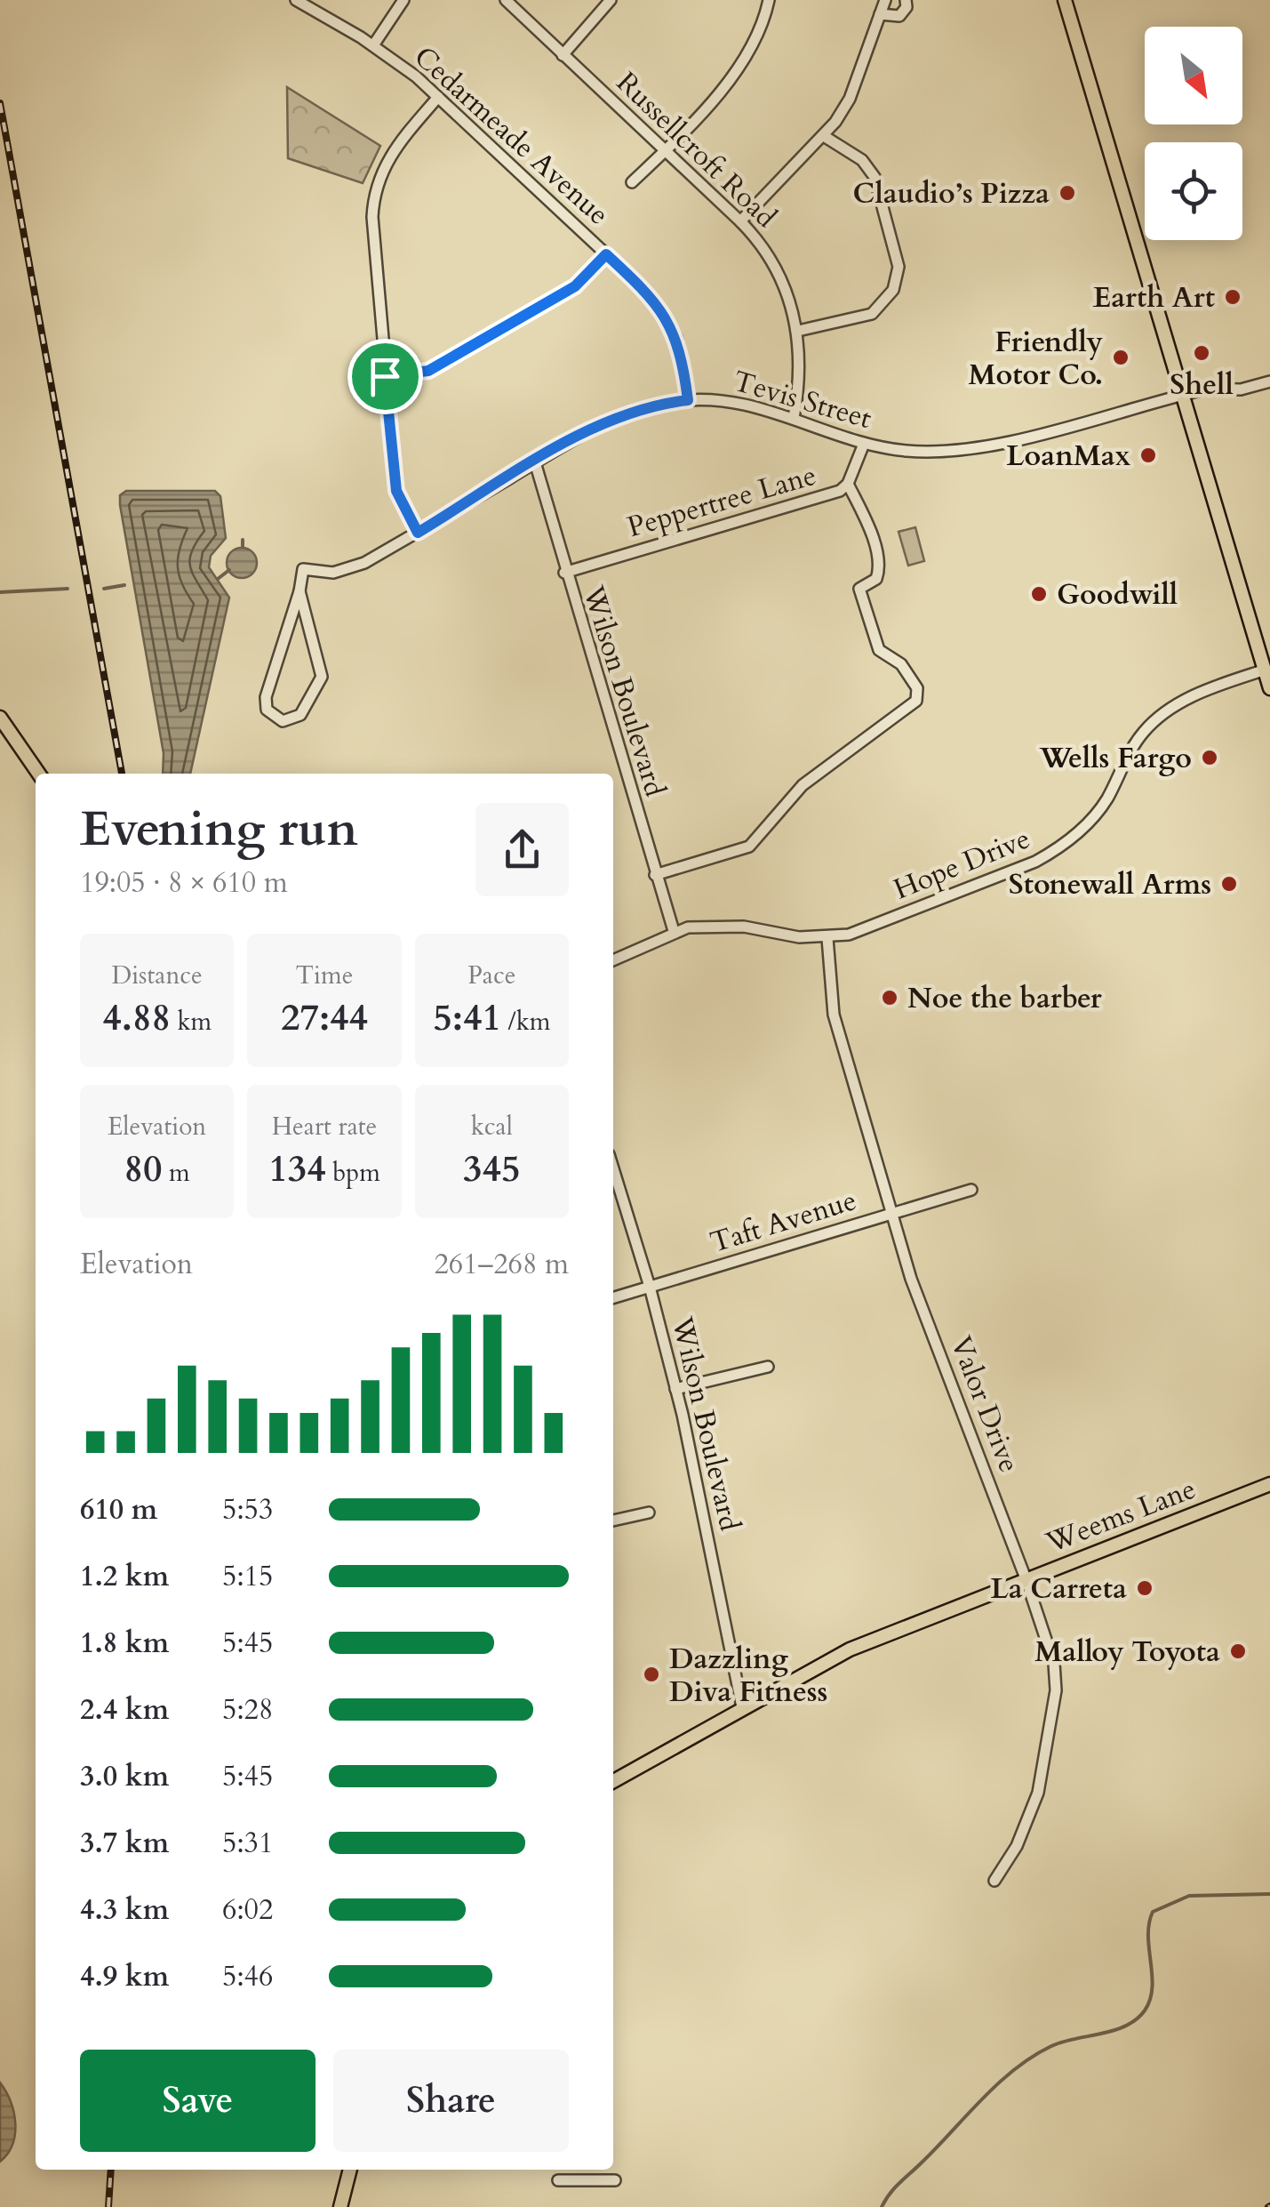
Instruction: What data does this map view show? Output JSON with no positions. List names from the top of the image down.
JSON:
{
  "streets": {
    "main road": ["Weems Lane"],
    "street": [
      "Cedarmeade Avenue",
      "Russellcroft Road",
      "Tevis Street",
      "Peppertree Lane",
      "Wilson Boulevard",
      "Hope Drive",
      "Taft Avenue",
      "Valor Drive"
    ]
  },
  "crossings": [
    ["Cedarmeade Avenue", "Tevis Street"],
    ["Russellcroft Road", "Tevis Street"],
    ["Tevis Street", "Peppertree Lane"],
    ["Tevis Street", "Wilson Boulevard"],
    ["Peppertree Lane", "Wilson Boulevard"],
    ["Wilson Boulevard", "Hope Drive"],
    ["Wilson Boulevard", "Taft Avenue"],
    ["Wilson Boulevard", "Weems Lane"],
    ["Hope Drive", "Valor Drive"],
    ["Taft Avenue", "Valor Drive"],
    ["Valor Drive", "Weems Lane"]
  ],
  "places": [
    "Claudio’s Pizza",
    "Earth Art",
    "Shell",
    "Friendly Motor Co.",
    "LoanMax",
    "Goodwill",
    "Wells Fargo",
    "Stonewall Arms",
    "Noe the barber",
    "La Carreta",
    "Malloy Toyota",
    "Dazzling Diva Fitness"
  ],
  "north": "bottom right",
  "page": {
    "heading": ["Evening run", "19:05 · 8 × 610 m"],
    "stats": [
      ["Distance", "4.88 km"],
      ["Time", "27:44"],
      ["Pace", "5:41 /km"],
      ["Elevation", "80 m"],
      ["Heart rate", "134 bpm"],
      ["kcal", "345"]
    ],
    "chart": ["Elevation", "261–268 m"],
    "list": [
      {
        "name": "610 m",
        "note": "5:53"
      },
      {
        "name": "1.2 km",
        "note": "5:15"
      },
      {
        "name": "1.8 km",
        "note": "5:45"
      },
      {
        "name": "2.4 km",
        "note": "5:28"
      },
      {
        "name": "3.0 km",
        "note": "5:45"
      },
      {
        "name": "3.7 km",
        "note": "5:31"
      },
      {
        "name": "4.3 km",
        "note": "6:02"
      },
      {
        "name": "4.9 km",
        "note": "5:46"
      }
    ],
    "buttons": ["Save", "Share"]
  }
}
